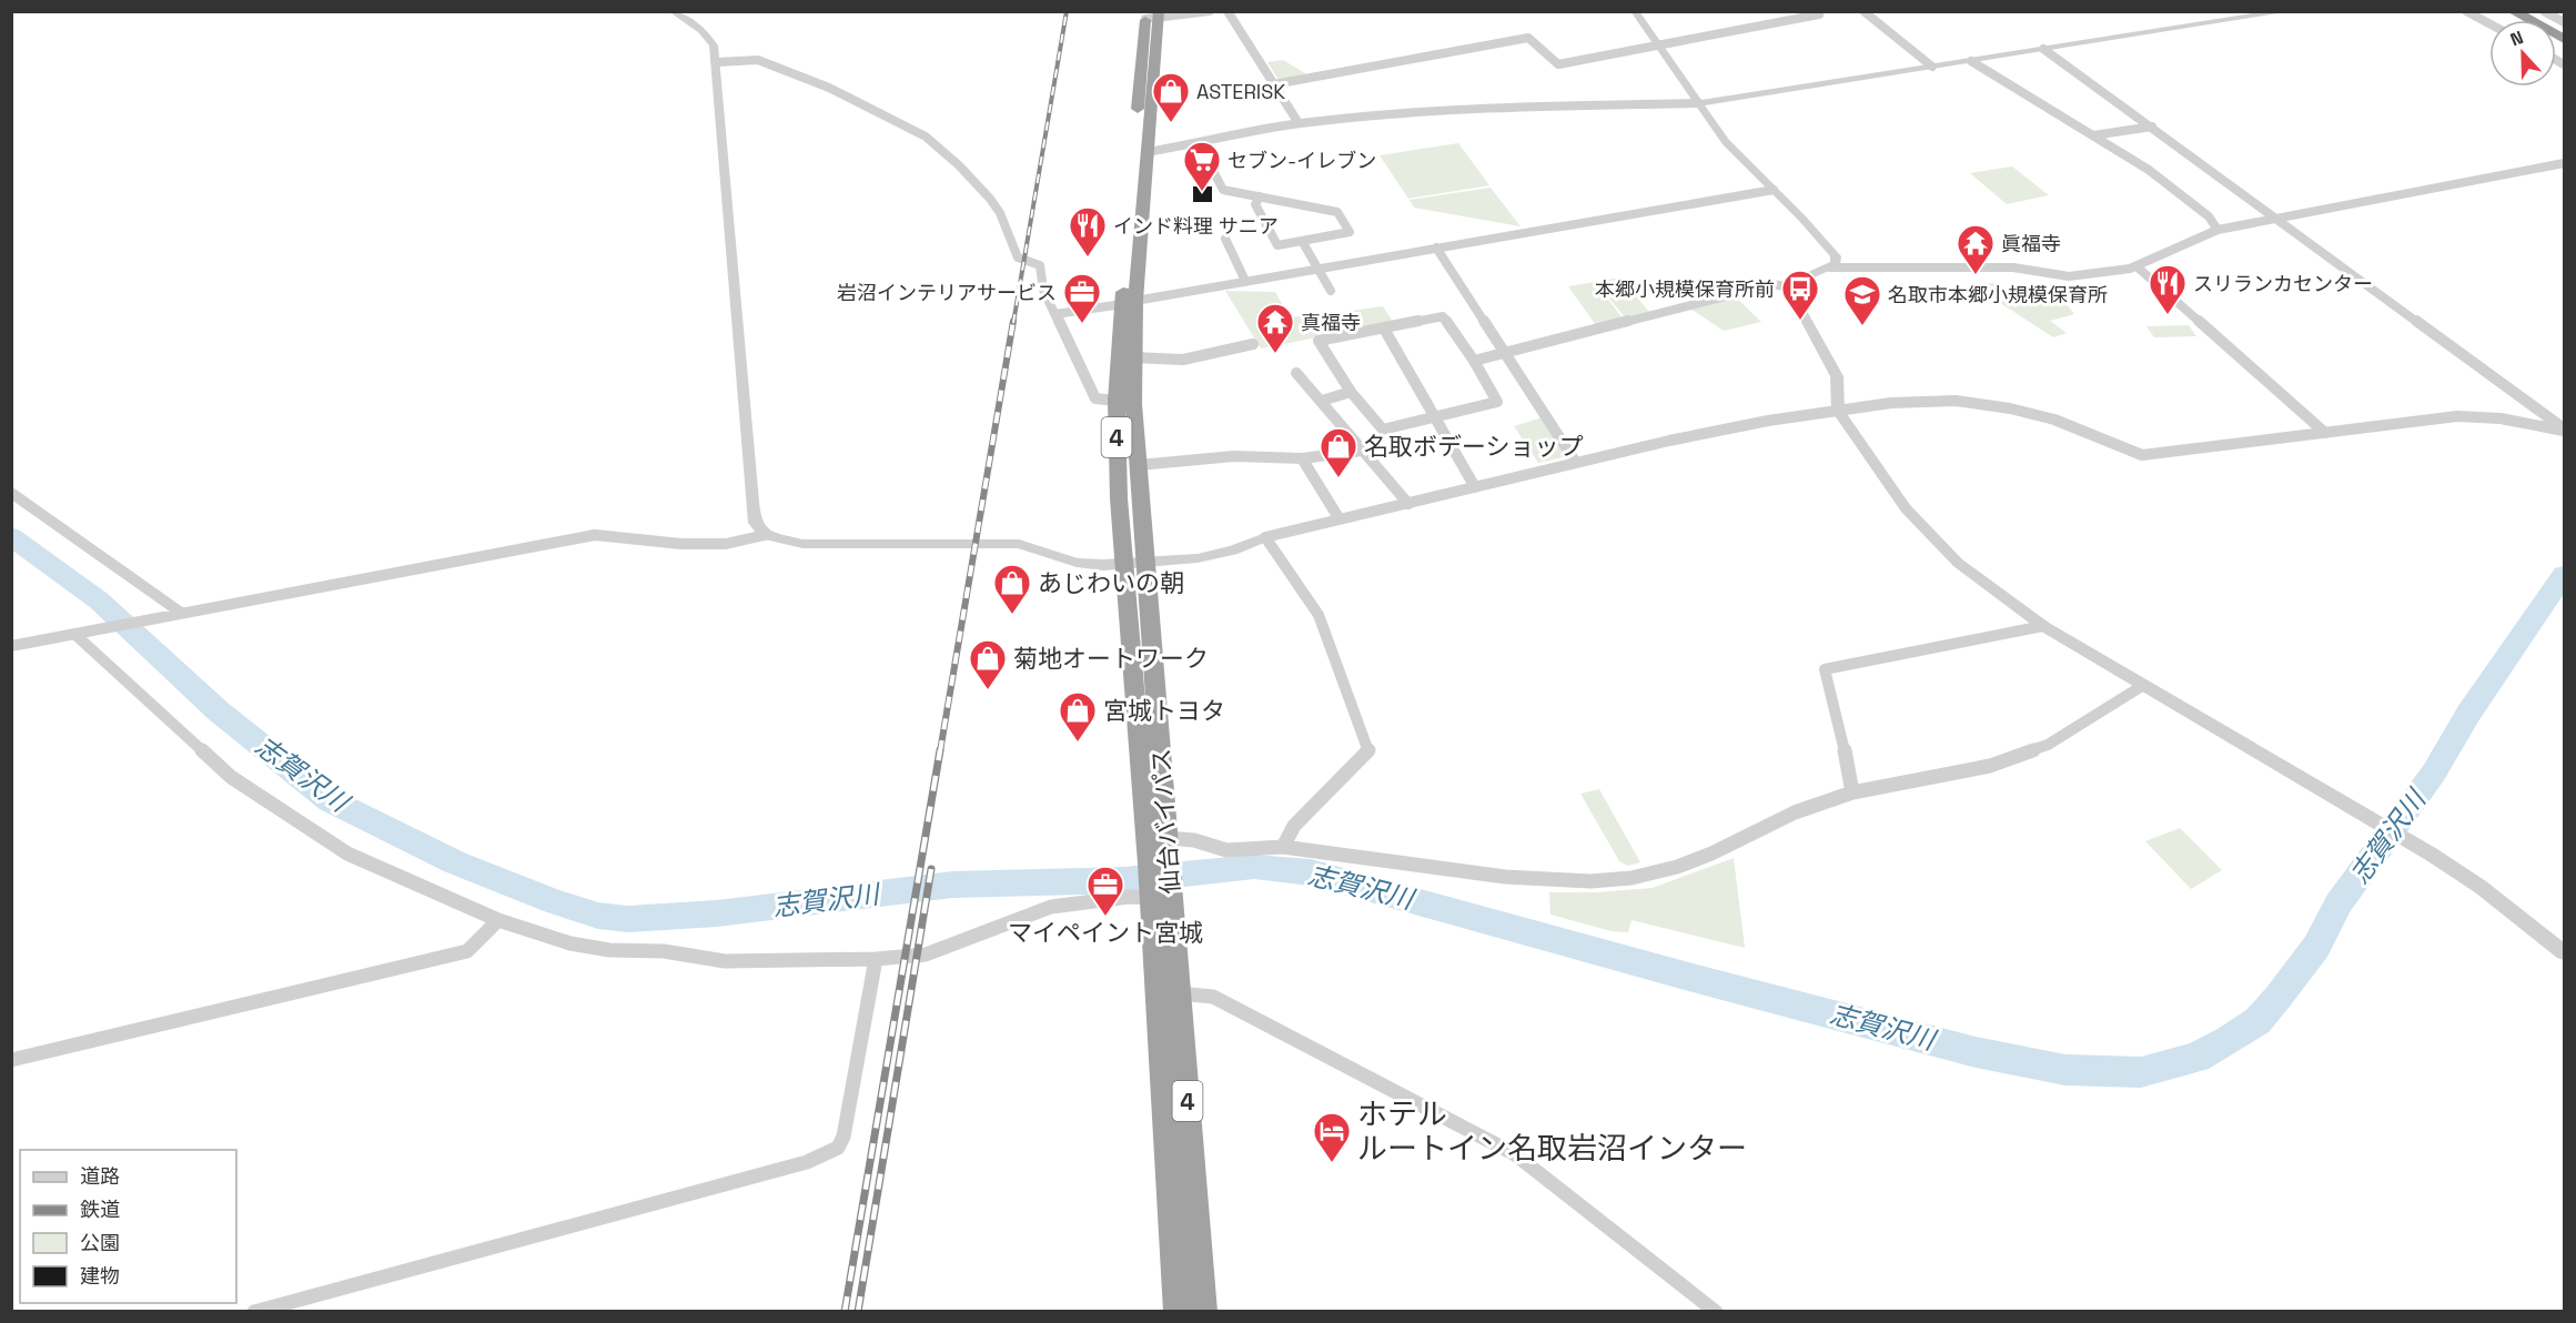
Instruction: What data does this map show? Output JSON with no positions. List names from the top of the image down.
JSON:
{
  "streets": {
    "highway": ["4", "仙台バイパス"]
  },
  "water": ["志賀沢川"],
  "places": {
    "shop": [
      "ASTERISK",
      "名取ボデーショップ",
      "あじわいの朝",
      "菊地オートワーク",
      "宮城トヨタ"
    ],
    "supermarket": ["セブン-イレブン"],
    "restaurant": ["インド料理 サニア", "スリランカセンター"],
    "temple": ["眞福寺", "真福寺"],
    "bus stop": ["本郷小規模保育所前"],
    "office": ["岩沼インテリアサービス", "マイペイント宮城"],
    "school or university": ["名取市本郷小規模保育所"],
    "hotel": ["ホテル ルートイン名取岩沼インター"]
  },
  "legend": [
    "道路",
    "鉄道",
    "公園",
    "建物"
  ],
  "north": "top"
}
